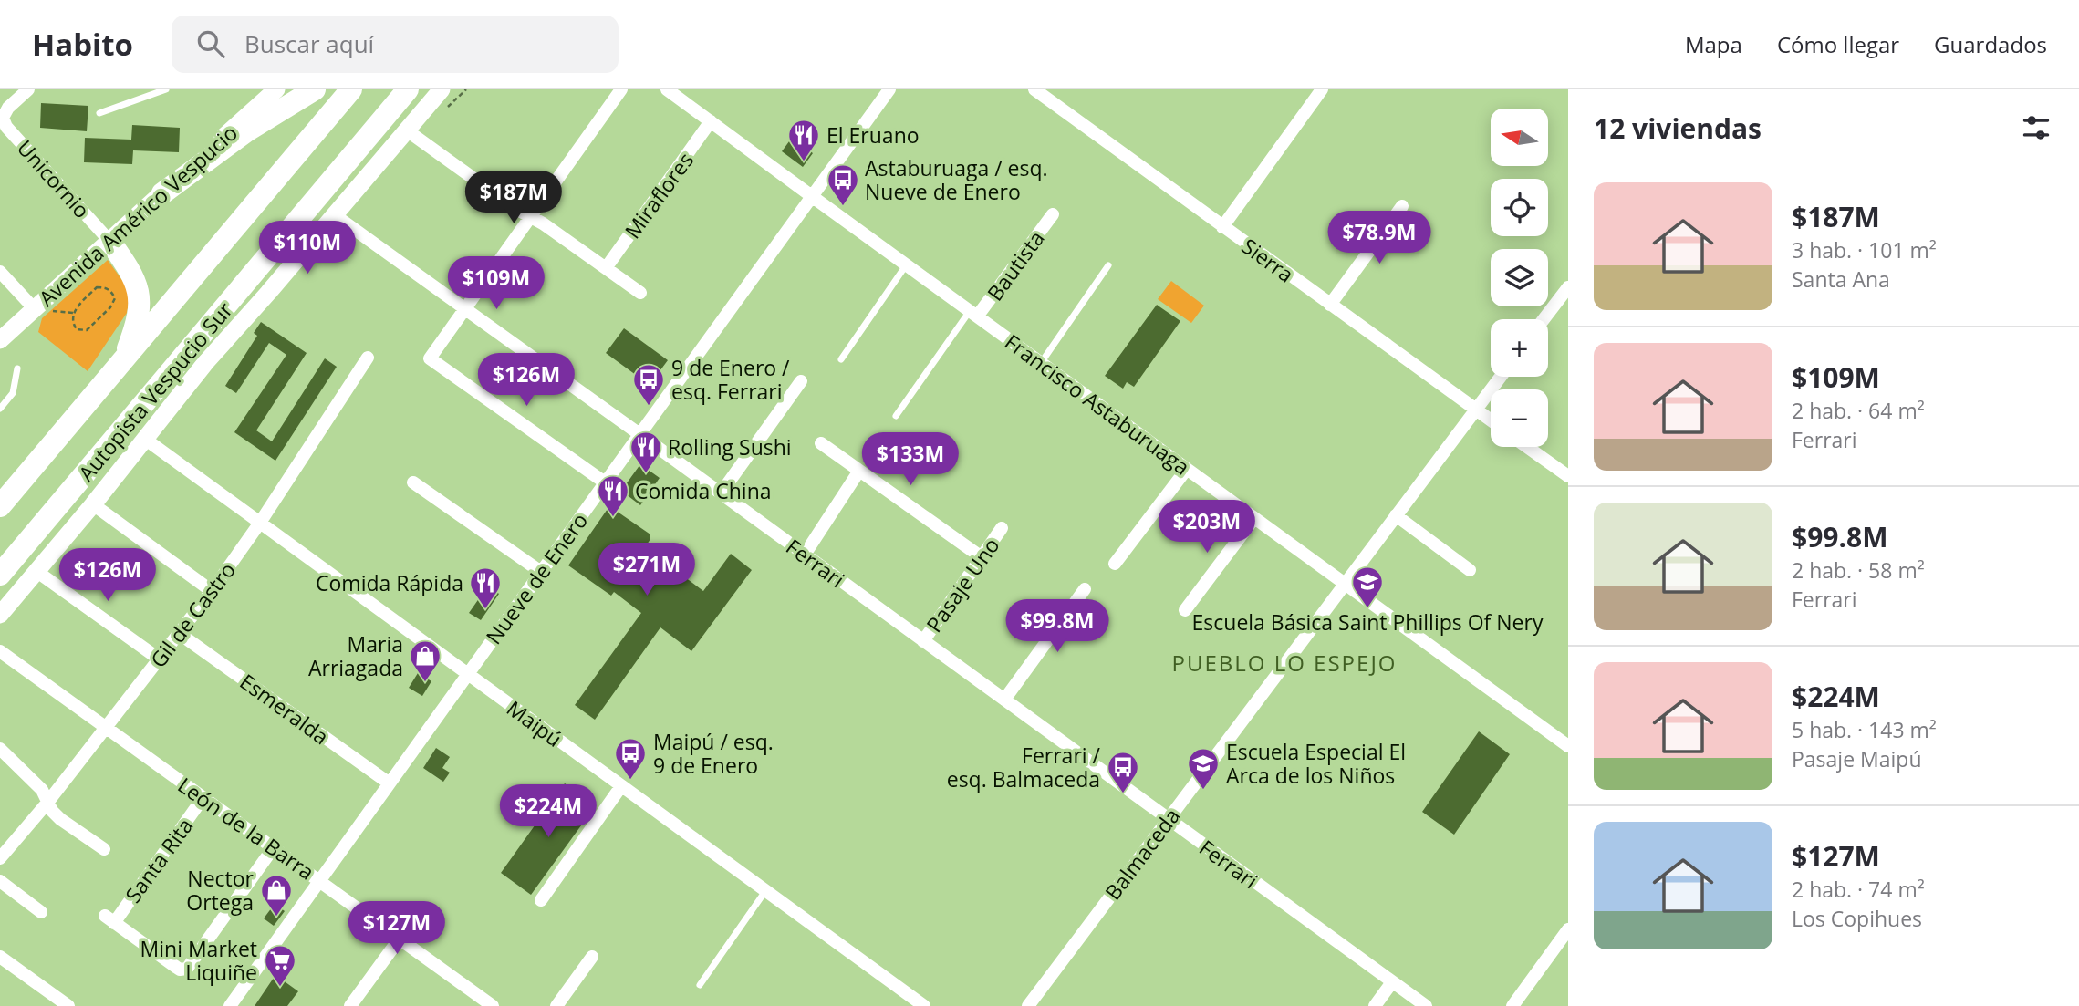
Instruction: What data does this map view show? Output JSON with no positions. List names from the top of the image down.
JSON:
{
  "streets": {
    "highway": ["Autopista Vespucio Sur"],
    "main road": ["Avenida Américo Vespucio"],
    "street": [
      "Unicornio",
      "Miraflores",
      "Sierra",
      "Bautista",
      "Francisco Astaburuaga",
      "Ferrari",
      "Nueve de Enero",
      "Pasaje Uno",
      "Gil de Castro",
      "Esmeralda",
      "Maipú",
      "León de la Barra",
      "Balmaceda",
      "Santa Rita"
    ]
  },
  "crossings": [
    ["Unicornio", "Avenida Américo Vespucio"],
    ["Miraflores", "Francisco Astaburuaga"],
    ["Sierra", "Balmaceda"],
    ["Bautista", "Francisco Astaburuaga"],
    ["Francisco Astaburuaga", "Nueve de Enero"],
    ["Francisco Astaburuaga", "Balmaceda"],
    ["Ferrari", "Nueve de Enero"],
    ["Ferrari", "Pasaje Uno"],
    ["Ferrari", "Balmaceda"],
    ["Nueve de Enero", "Esmeralda"],
    ["Nueve de Enero", "Maipú"],
    ["Nueve de Enero", "León de la Barra"],
    ["Gil de Castro", "Esmeralda"],
    ["Gil de Castro", "Maipú"],
    ["Gil de Castro", "León de la Barra"],
    ["León de la Barra", "Santa Rita"]
  ],
  "districts": ["PUEBLO LO ESPEJO"],
  "places": {
    "restaurant": [
      "El Eruano",
      "Rolling Sushi",
      "Comida China",
      "Comida Rápida"
    ],
    "bus stop": [
      "Astaburuaga / esq. Nueve de Enero",
      "9 de Enero / esq. Ferrari",
      "Maipú / esq. 9 de Enero",
      "Ferrari / esq. Balmaceda"
    ],
    "school or university": ["Escuela Básica Saint Phillips Of Nery", "Escuela Especial El Arca de los Niños"],
    "shop": ["Maria Arriagada", "Nector Ortega"],
    "supermarket": ["Mini Market Liquiñe"]
  },
  "north": "left",
  "page": {
    "header": "Habito",
    "search": "Buscar aquí",
    "nav": ["Mapa", "Cómo llegar", "Guardados"],
    "heading": "12 viviendas",
    "map_buttons": ["+", "−"],
    "list": [
      {
        "name": "$187M",
        "note": "3 hab. · 101 m² · Santa Ana"
      },
      {
        "name": "$109M",
        "note": "2 hab. · 64 m² · Ferrari"
      },
      {
        "name": "$99.8M",
        "note": "2 hab. · 58 m² · Ferrari"
      },
      {
        "name": "$224M",
        "note": "5 hab. · 143 m² · Pasaje Maipú"
      },
      {
        "name": "$127M",
        "note": "2 hab. · 74 m² · Los Copihues"
      }
    ],
    "price": [
      "$187M",
      "$78.9M",
      "$110M",
      "$109M",
      "$126M",
      "$133M",
      "$203M",
      "$271M",
      "$126M",
      "$99.8M",
      "$224M",
      "$127M"
    ]
  }
}
